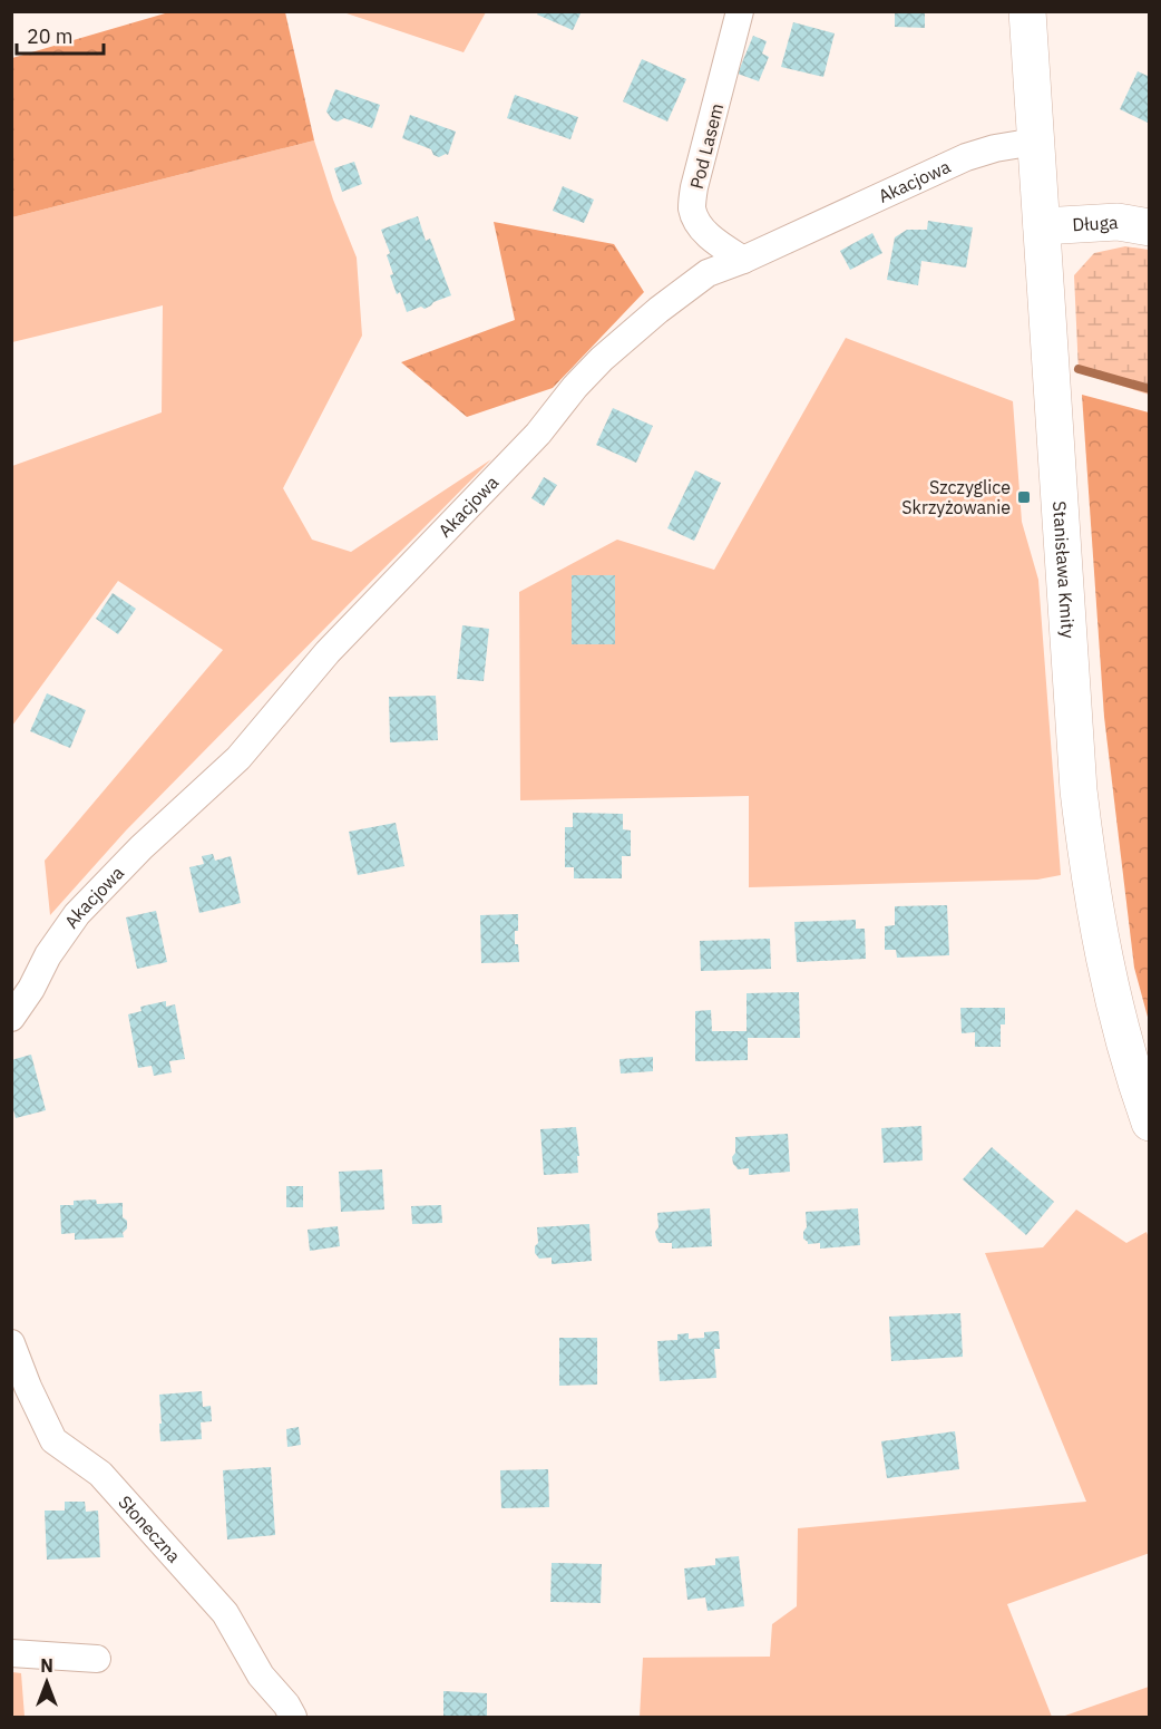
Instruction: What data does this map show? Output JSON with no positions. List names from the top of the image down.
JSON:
{
  "streets": {
    "main road": ["Długa", "Stanisława Kmity"],
    "street": ["Pod Lasem", "Akacjowa", "Słoneczna"]
  },
  "crossings": [
    ["Pod Lasem", "Akacjowa"],
    ["Akacjowa", "Stanisława Kmity"],
    ["Długa", "Stanisława Kmity"]
  ],
  "places": {
    "transit": ["Szczyglice Skrzyżowanie"]
  },
  "scale_bar": "20 m",
  "north": "top"
}
